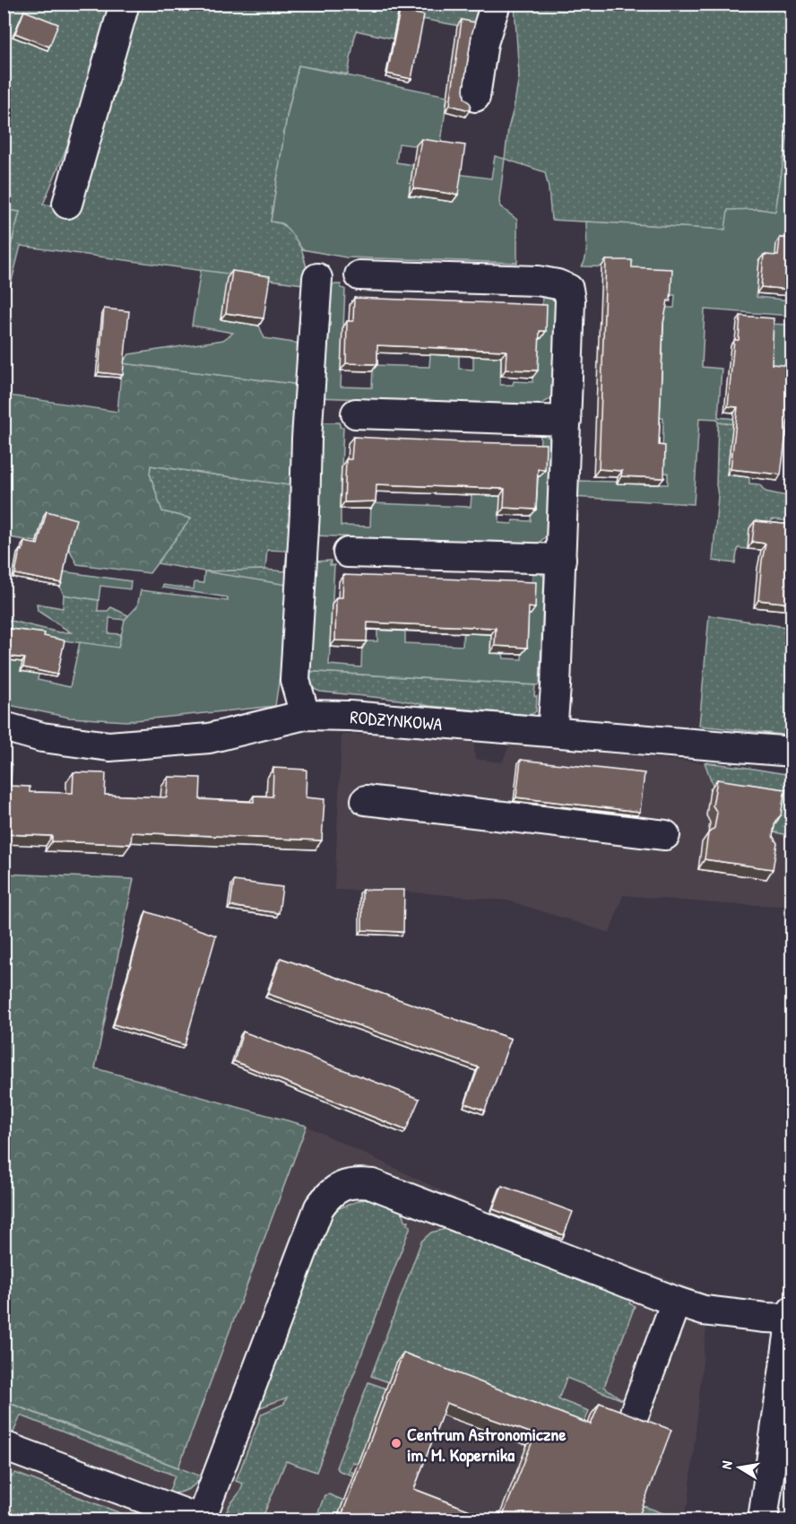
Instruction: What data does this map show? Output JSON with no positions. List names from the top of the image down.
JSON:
{
  "streets": {
    "street": ["RODZYNKOWA"]
  },
  "places": ["Centrum Astronomiczne im. M. Kopernika"],
  "north": "left"
}
